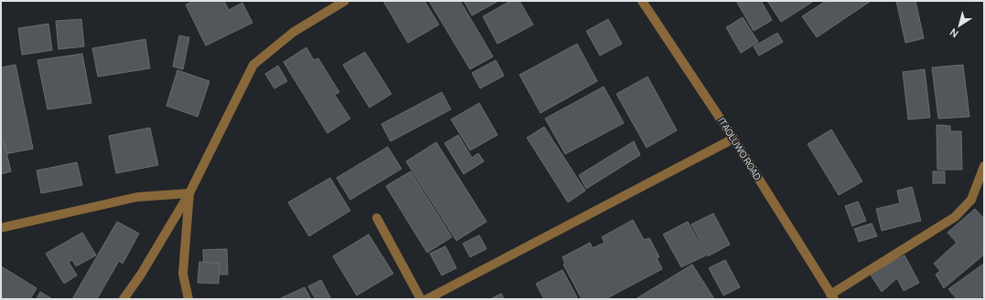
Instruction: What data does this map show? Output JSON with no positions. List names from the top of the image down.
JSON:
{
  "streets": {
    "street": ["ITAOLUWO ROAD"]
  },
  "north": "bottom left"
}
